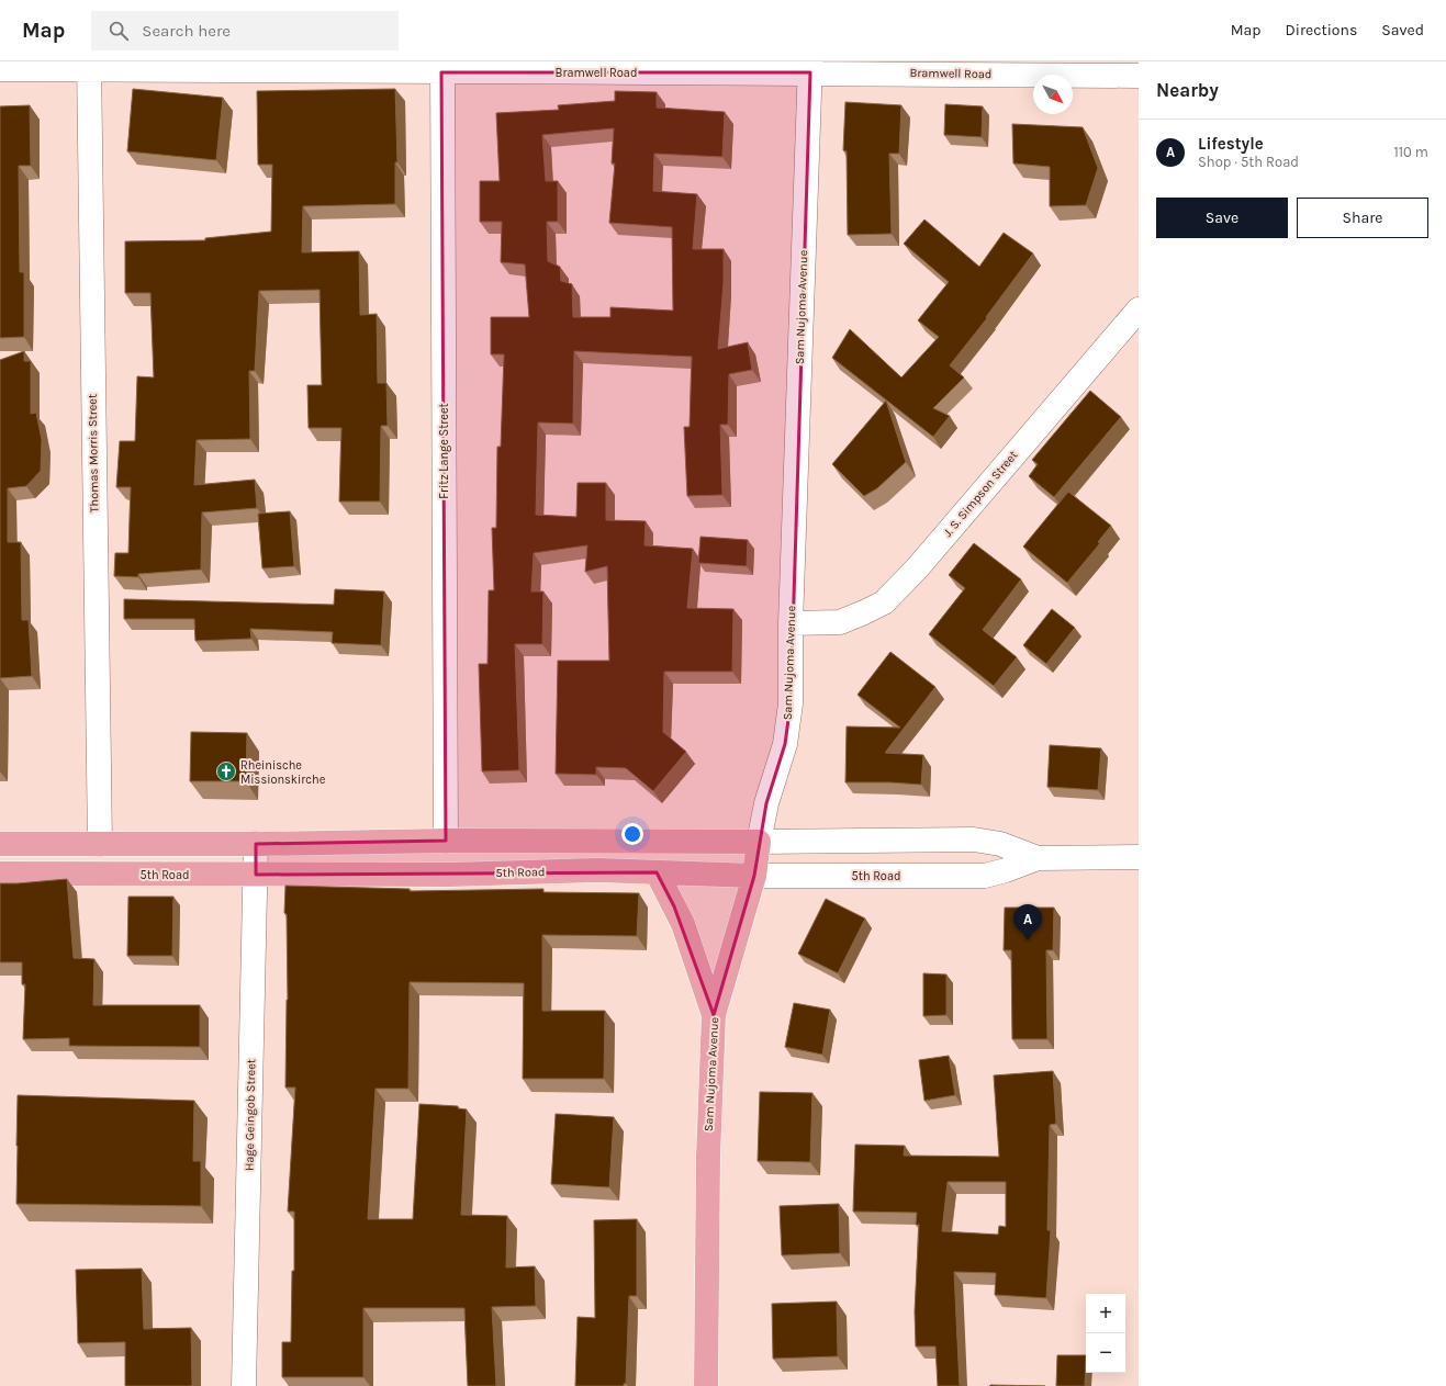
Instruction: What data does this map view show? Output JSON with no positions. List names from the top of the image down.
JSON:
{
  "streets": {
    "main road": ["Sam Nujoma Avenue", "5th Road"],
    "street": [
      "Bramwell Road",
      "Fritz Lange Street",
      "Thomas Morris Street",
      "J. S. Simpson Street",
      "Hage Geingob Street"
    ]
  },
  "crossings": [
    ["Bramwell Road", "Sam Nujoma Avenue"],
    ["Bramwell Road", "Fritz Lange Street"],
    ["Bramwell Road", "Thomas Morris Street"],
    ["Sam Nujoma Avenue", "J. S. Simpson Street"],
    ["Sam Nujoma Avenue", "5th Road"],
    ["Fritz Lange Street", "5th Road"],
    ["Thomas Morris Street", "5th Road"],
    ["5th Road", "Hage Geingob Street"]
  ],
  "places": {
    "church": ["Rheinische Missionskirche"]
  },
  "north": "bottom right",
  "page": {
    "header": "Map",
    "search": "Search here",
    "nav": ["Map", "Directions", "Saved"],
    "heading": "Nearby",
    "list": [
      {
        "mark": "A",
        "name": "Lifestyle",
        "note": "Shop · 5th Road",
        "value": "110 m"
      }
    ],
    "buttons": ["Save", "Share"],
    "pins": "A",
    "map_buttons": ["+", "−"]
  }
}
